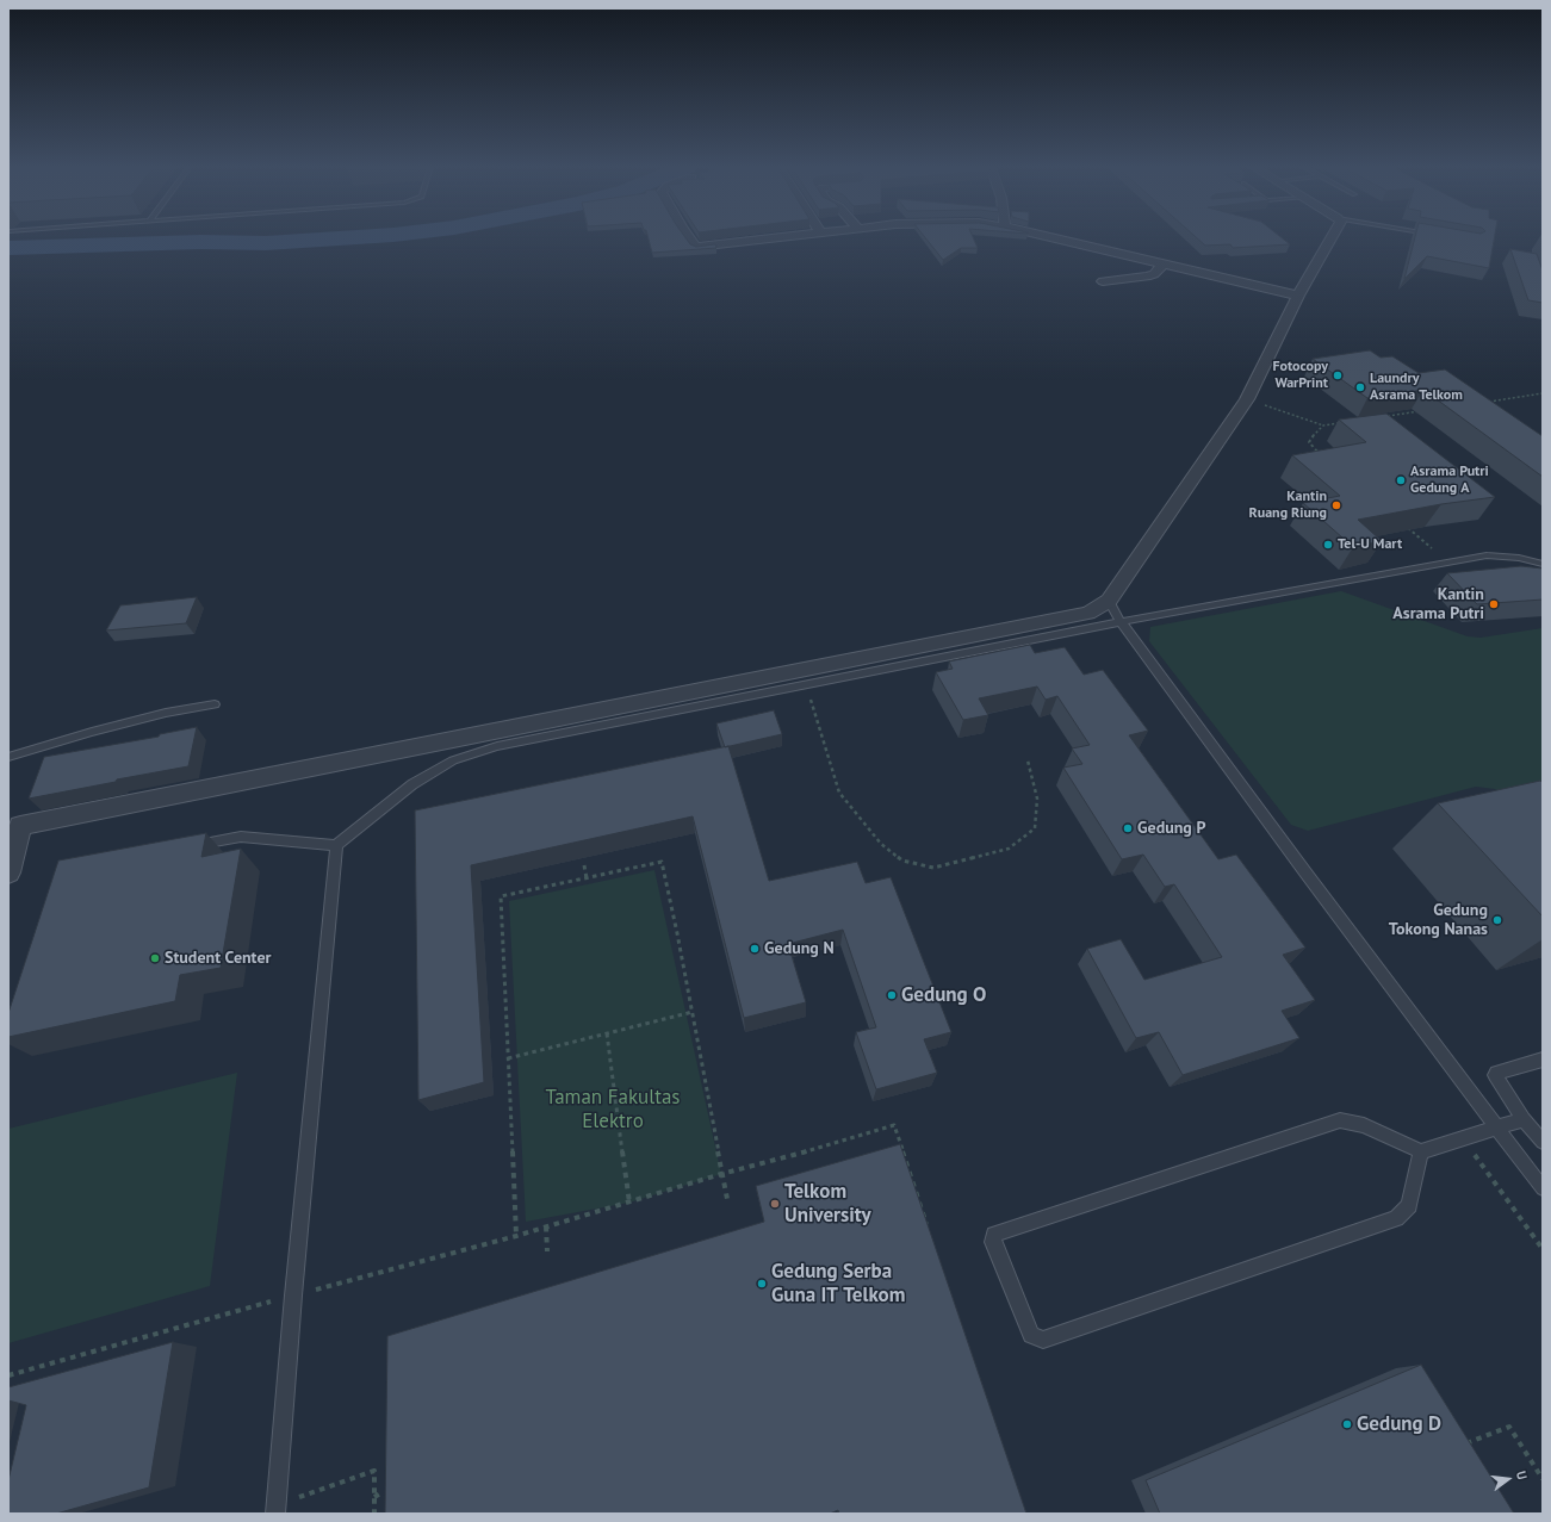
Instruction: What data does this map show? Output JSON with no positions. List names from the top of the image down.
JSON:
{
  "parks": ["Taman Fakultas Elektro"],
  "places": [
    "Fotocopy WarPrint",
    "Laundry Asrama Telkom",
    "Asrama Putri Gedung A",
    "Kantin Ruang Riung",
    "Tel-U Mart",
    "Kantin Asrama Putri",
    "Gedung P",
    "Gedung Tokong Nanas",
    "Gedung N",
    "Student Center",
    "Gedung O",
    "Telkom University",
    "Gedung Serba Guna IT Telkom",
    "Gedung D"
  ],
  "north": "right"
}
